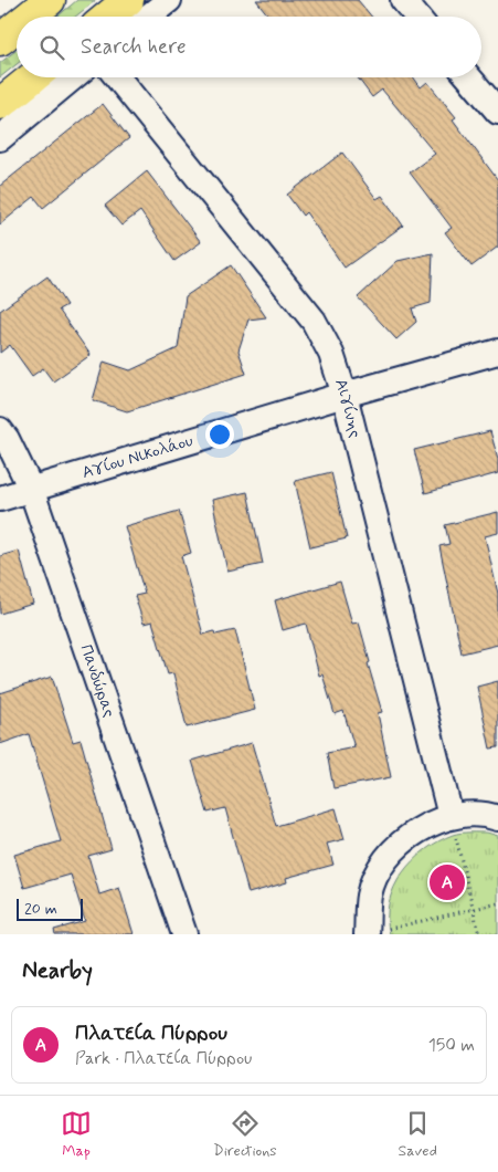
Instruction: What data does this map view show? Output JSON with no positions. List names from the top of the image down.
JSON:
{
  "streets": {
    "street": ["Αιγίνης", "Αγίου Νικολάου", "Πανδώρας"]
  },
  "crossings": [
    ["Αιγίνης", "Αγίου Νικολάου"],
    ["Αγίου Νικολάου", "Πανδώρας"]
  ],
  "scale_bar": "20 m",
  "page": {
    "search": "Search here",
    "pins": "A",
    "scale": "20 m",
    "heading": "Nearby",
    "list": [
      {
        "mark": "A",
        "name": "Πλατεία Πύρρου",
        "note": "Park · Πλατεία Πύρρου",
        "value": "150 m"
      }
    ],
    "nav": ["Map", "Directions", "Saved"]
  }
}
